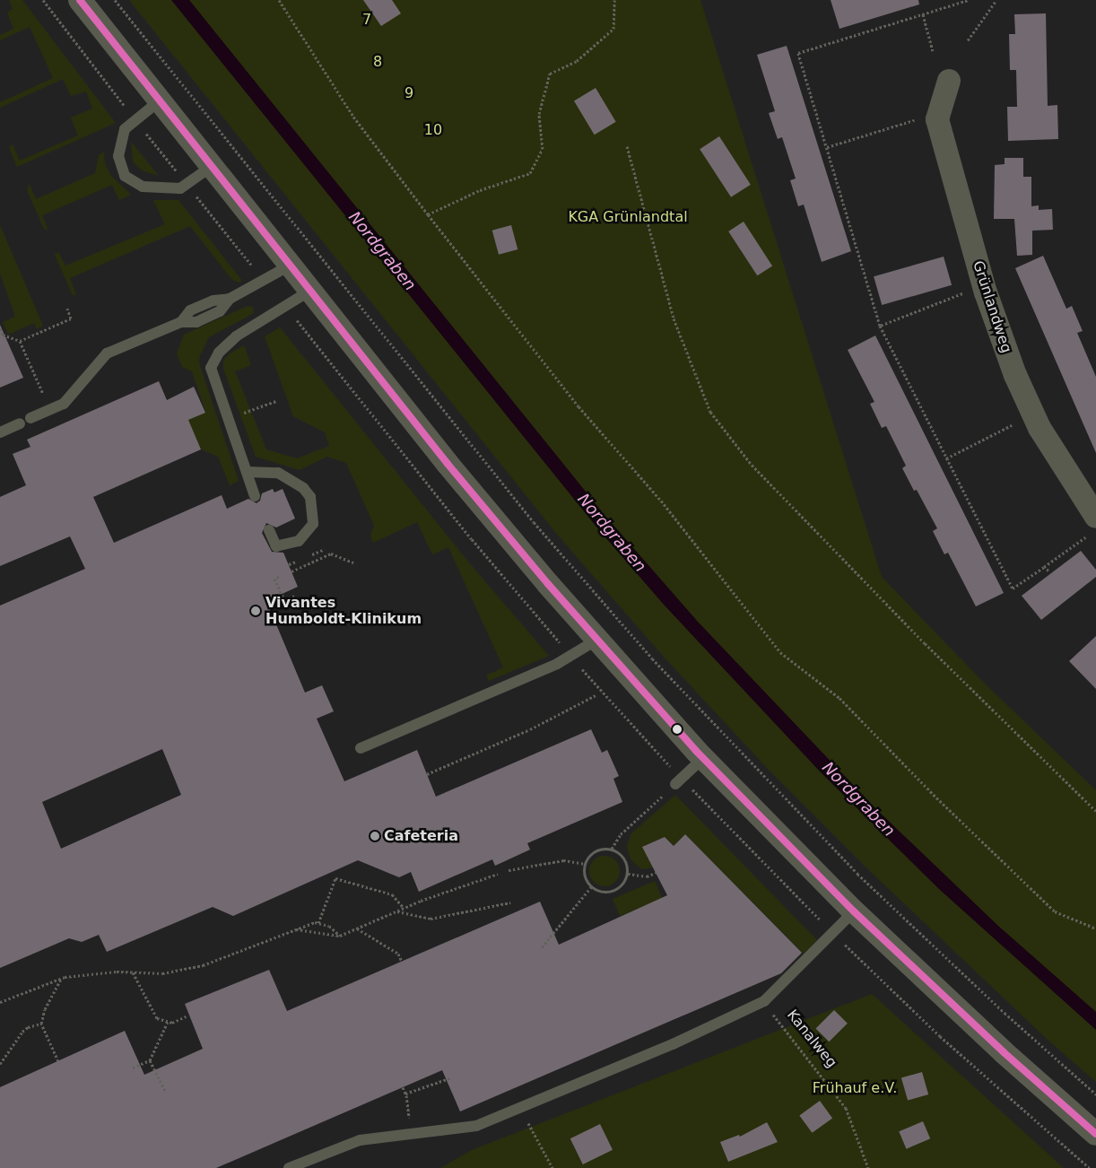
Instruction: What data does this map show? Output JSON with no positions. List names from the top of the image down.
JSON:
{
  "streets": {
    "street": ["Grünlandweg"],
    "path": ["Kanalweg"]
  },
  "water": ["Nordgraben"],
  "parks": [
    "7",
    "8",
    "9",
    "10",
    "KGA Grünlandtal",
    "Frühauf e.V."
  ],
  "places": ["Vivantes Humboldt-Klinikum", "Cafeteria"]
}
